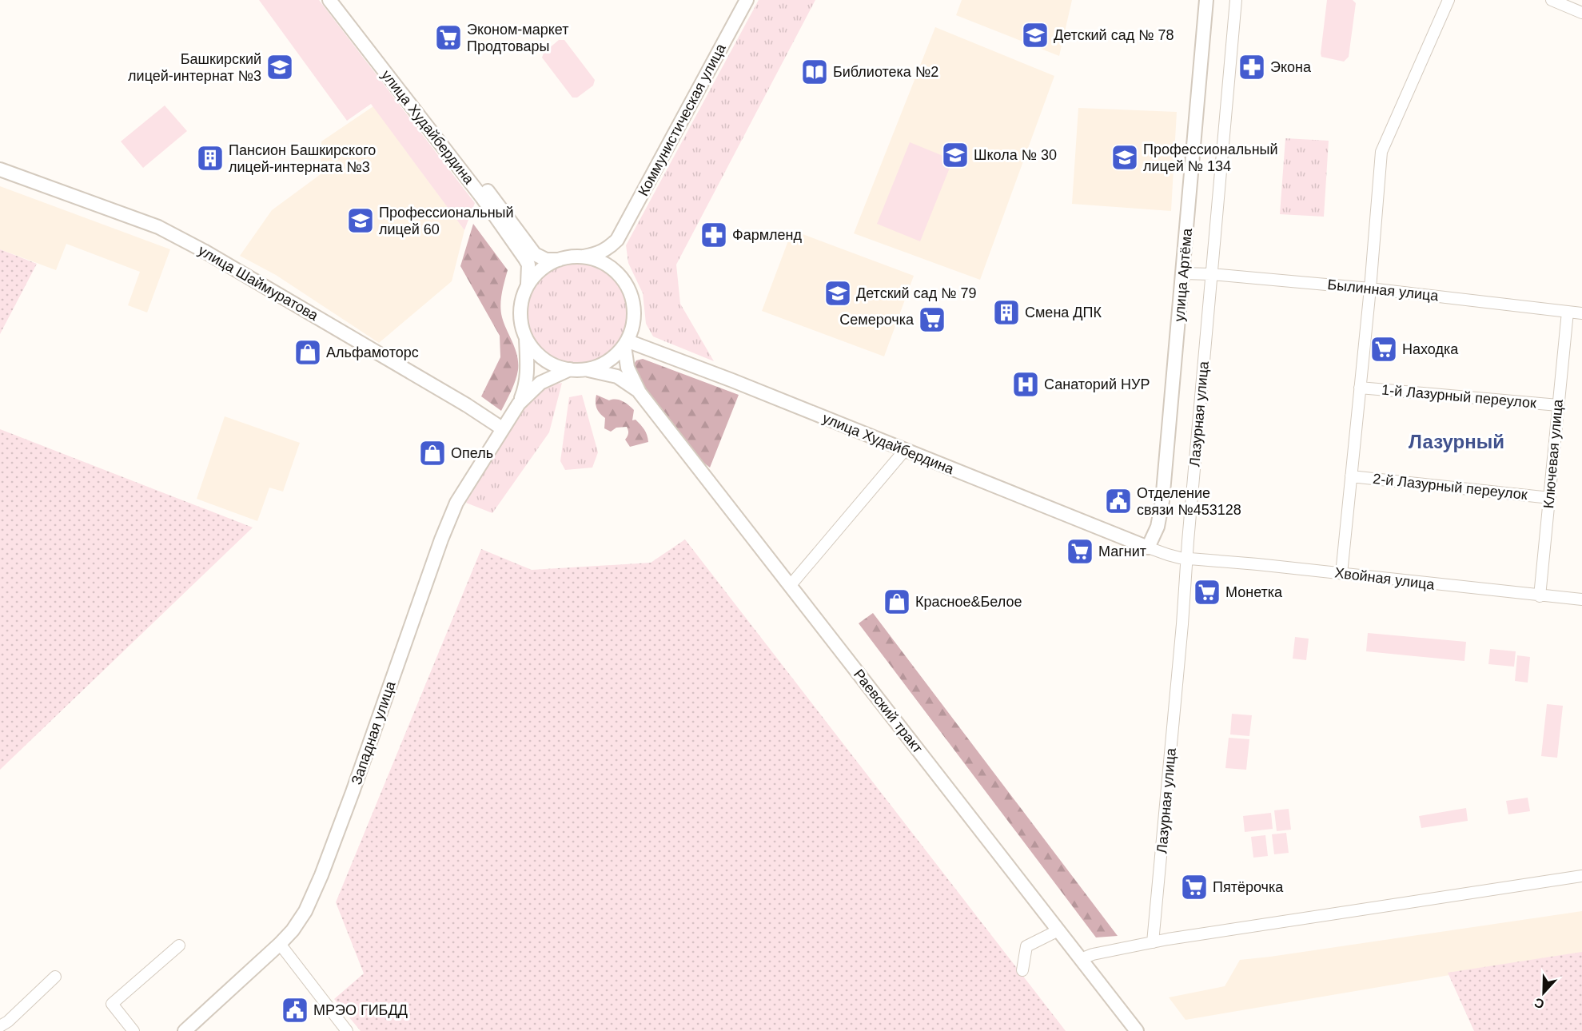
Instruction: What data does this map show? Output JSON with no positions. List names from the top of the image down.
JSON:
{
  "streets": {
    "main road": [
      "Коммунистическая улица",
      "улица Худайбердина",
      "улица Артёма",
      "улица Шаймуратова",
      "Раевский тракт",
      "Западная улица"
    ],
    "street": [
      "Былинная улица",
      "1-й Лазурный переулок",
      "Лазурная улица",
      "Ключевая улица",
      "2-й Лазурный переулок",
      "Хвойная улица"
    ]
  },
  "crossings": [
    ["Коммунистическая улица", "улица Худайбердина"],
    ["Коммунистическая улица", "Раевский тракт"],
    ["Коммунистическая улица", "Западная улица"],
    ["улица Худайбердина", "улица Артёма"],
    ["улица Худайбердина", "Хвойная улица"],
    ["улица Худайбердина", "Раевский тракт"],
    ["улица Худайбердина", "Западная улица"],
    ["улица Артёма", "Былинная улица"],
    ["улица Артёма", "Хвойная улица"],
    ["улица Шаймуратова", "Западная улица"],
    ["Былинная улица", "Лазурная улица"],
    ["Былинная улица", "Ключевая улица"],
    ["1-й Лазурный переулок", "Ключевая улица"],
    ["Лазурная улица", "Хвойная улица"],
    ["Ключевая улица", "2-й Лазурный переулок"],
    ["Ключевая улица", "Хвойная улица"],
    ["Раевский тракт", "Западная улица"]
  ],
  "districts": ["Лазурный"],
  "places": {
    "school or university": [
      "Детский сад № 78",
      "Башкирский лицей-интернат №3",
      "Школа № 30",
      "Профессиональный лицей № 134",
      "Профессиональный лицей 60",
      "Детский сад № 79"
    ],
    "supermarket": [
      "Эконом-маркет Продтовары",
      "Семерочка",
      "Находка",
      "Магнит",
      "Монетка",
      "Пятёрочка"
    ],
    "pharmacy": ["Экона", "Фармленд"],
    "library": ["Библиотека №2"],
    "building": ["Пансион Башкирского лицей-интерната №3", "Смена ДПК"],
    "shop": ["Альфамоторс", "Опель", "Красное&Белое"],
    "hospital": ["Санаторий НУР"],
    "public building": ["Отделение связи №453128", "МРЭО ГИБДД"]
  },
  "north": "bottom"
}
